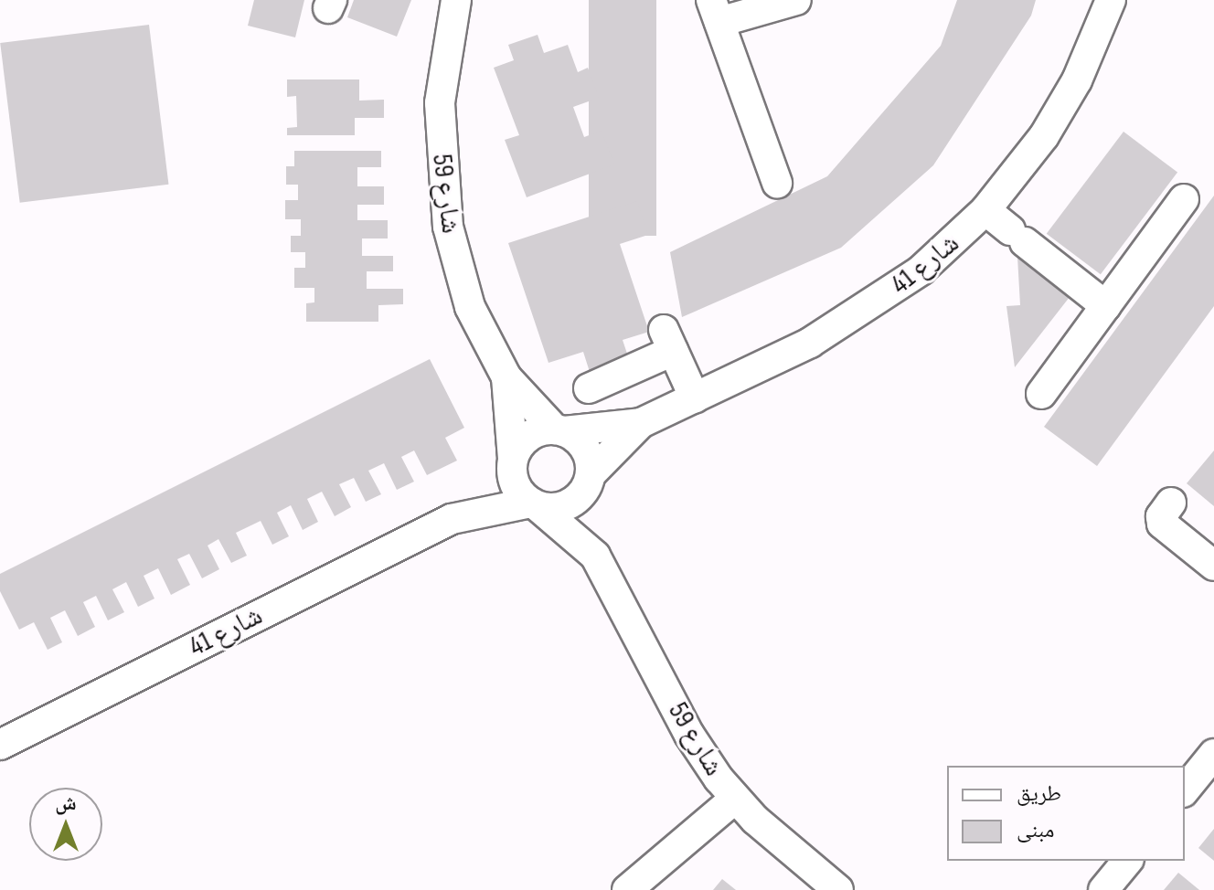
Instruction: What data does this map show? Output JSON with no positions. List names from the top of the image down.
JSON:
{
  "streets": {
    "street": ["شارع 59", "شارع 41"]
  },
  "crossings": [
    ["شارع 59", "شارع 41"]
  ],
  "legend": ["طريق", "مبنى"],
  "north": "top"
}
